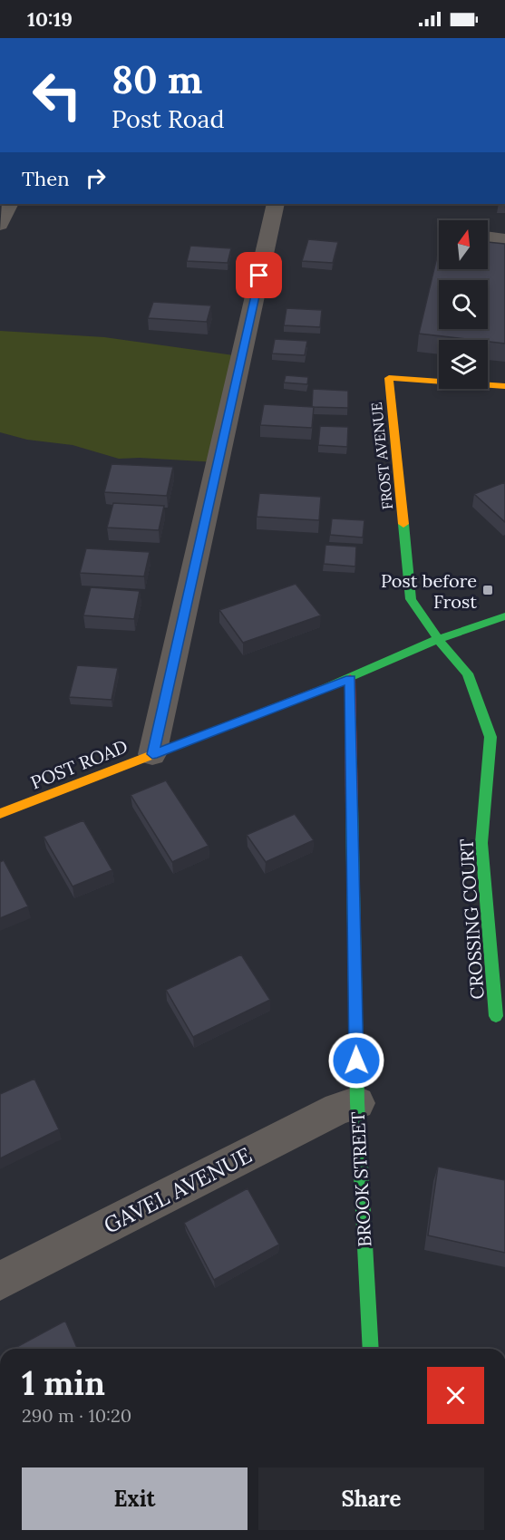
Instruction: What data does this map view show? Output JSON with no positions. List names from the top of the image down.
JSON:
{
  "streets": {
    "street": [
      "FROST AVENUE",
      "POST ROAD",
      "CROSSING COURT",
      "BROOK STREET",
      "GAVEL AVENUE"
    ]
  },
  "crossings": [
    ["FROST AVENUE", "POST ROAD"],
    ["FROST AVENUE", "CROSSING COURT"],
    ["POST ROAD", "CROSSING COURT"],
    ["POST ROAD", "BROOK STREET"],
    ["BROOK STREET", "GAVEL AVENUE"]
  ],
  "places": {
    "transit": ["Post before Frost"]
  },
  "north": "top",
  "page": {
    "status": "10:19",
    "turn": ["80 m", "Post Road"],
    "then": "Then",
    "heading": ["1 min", "290 m · 10:20"],
    "buttons": ["Exit", "Share"]
  }
}
